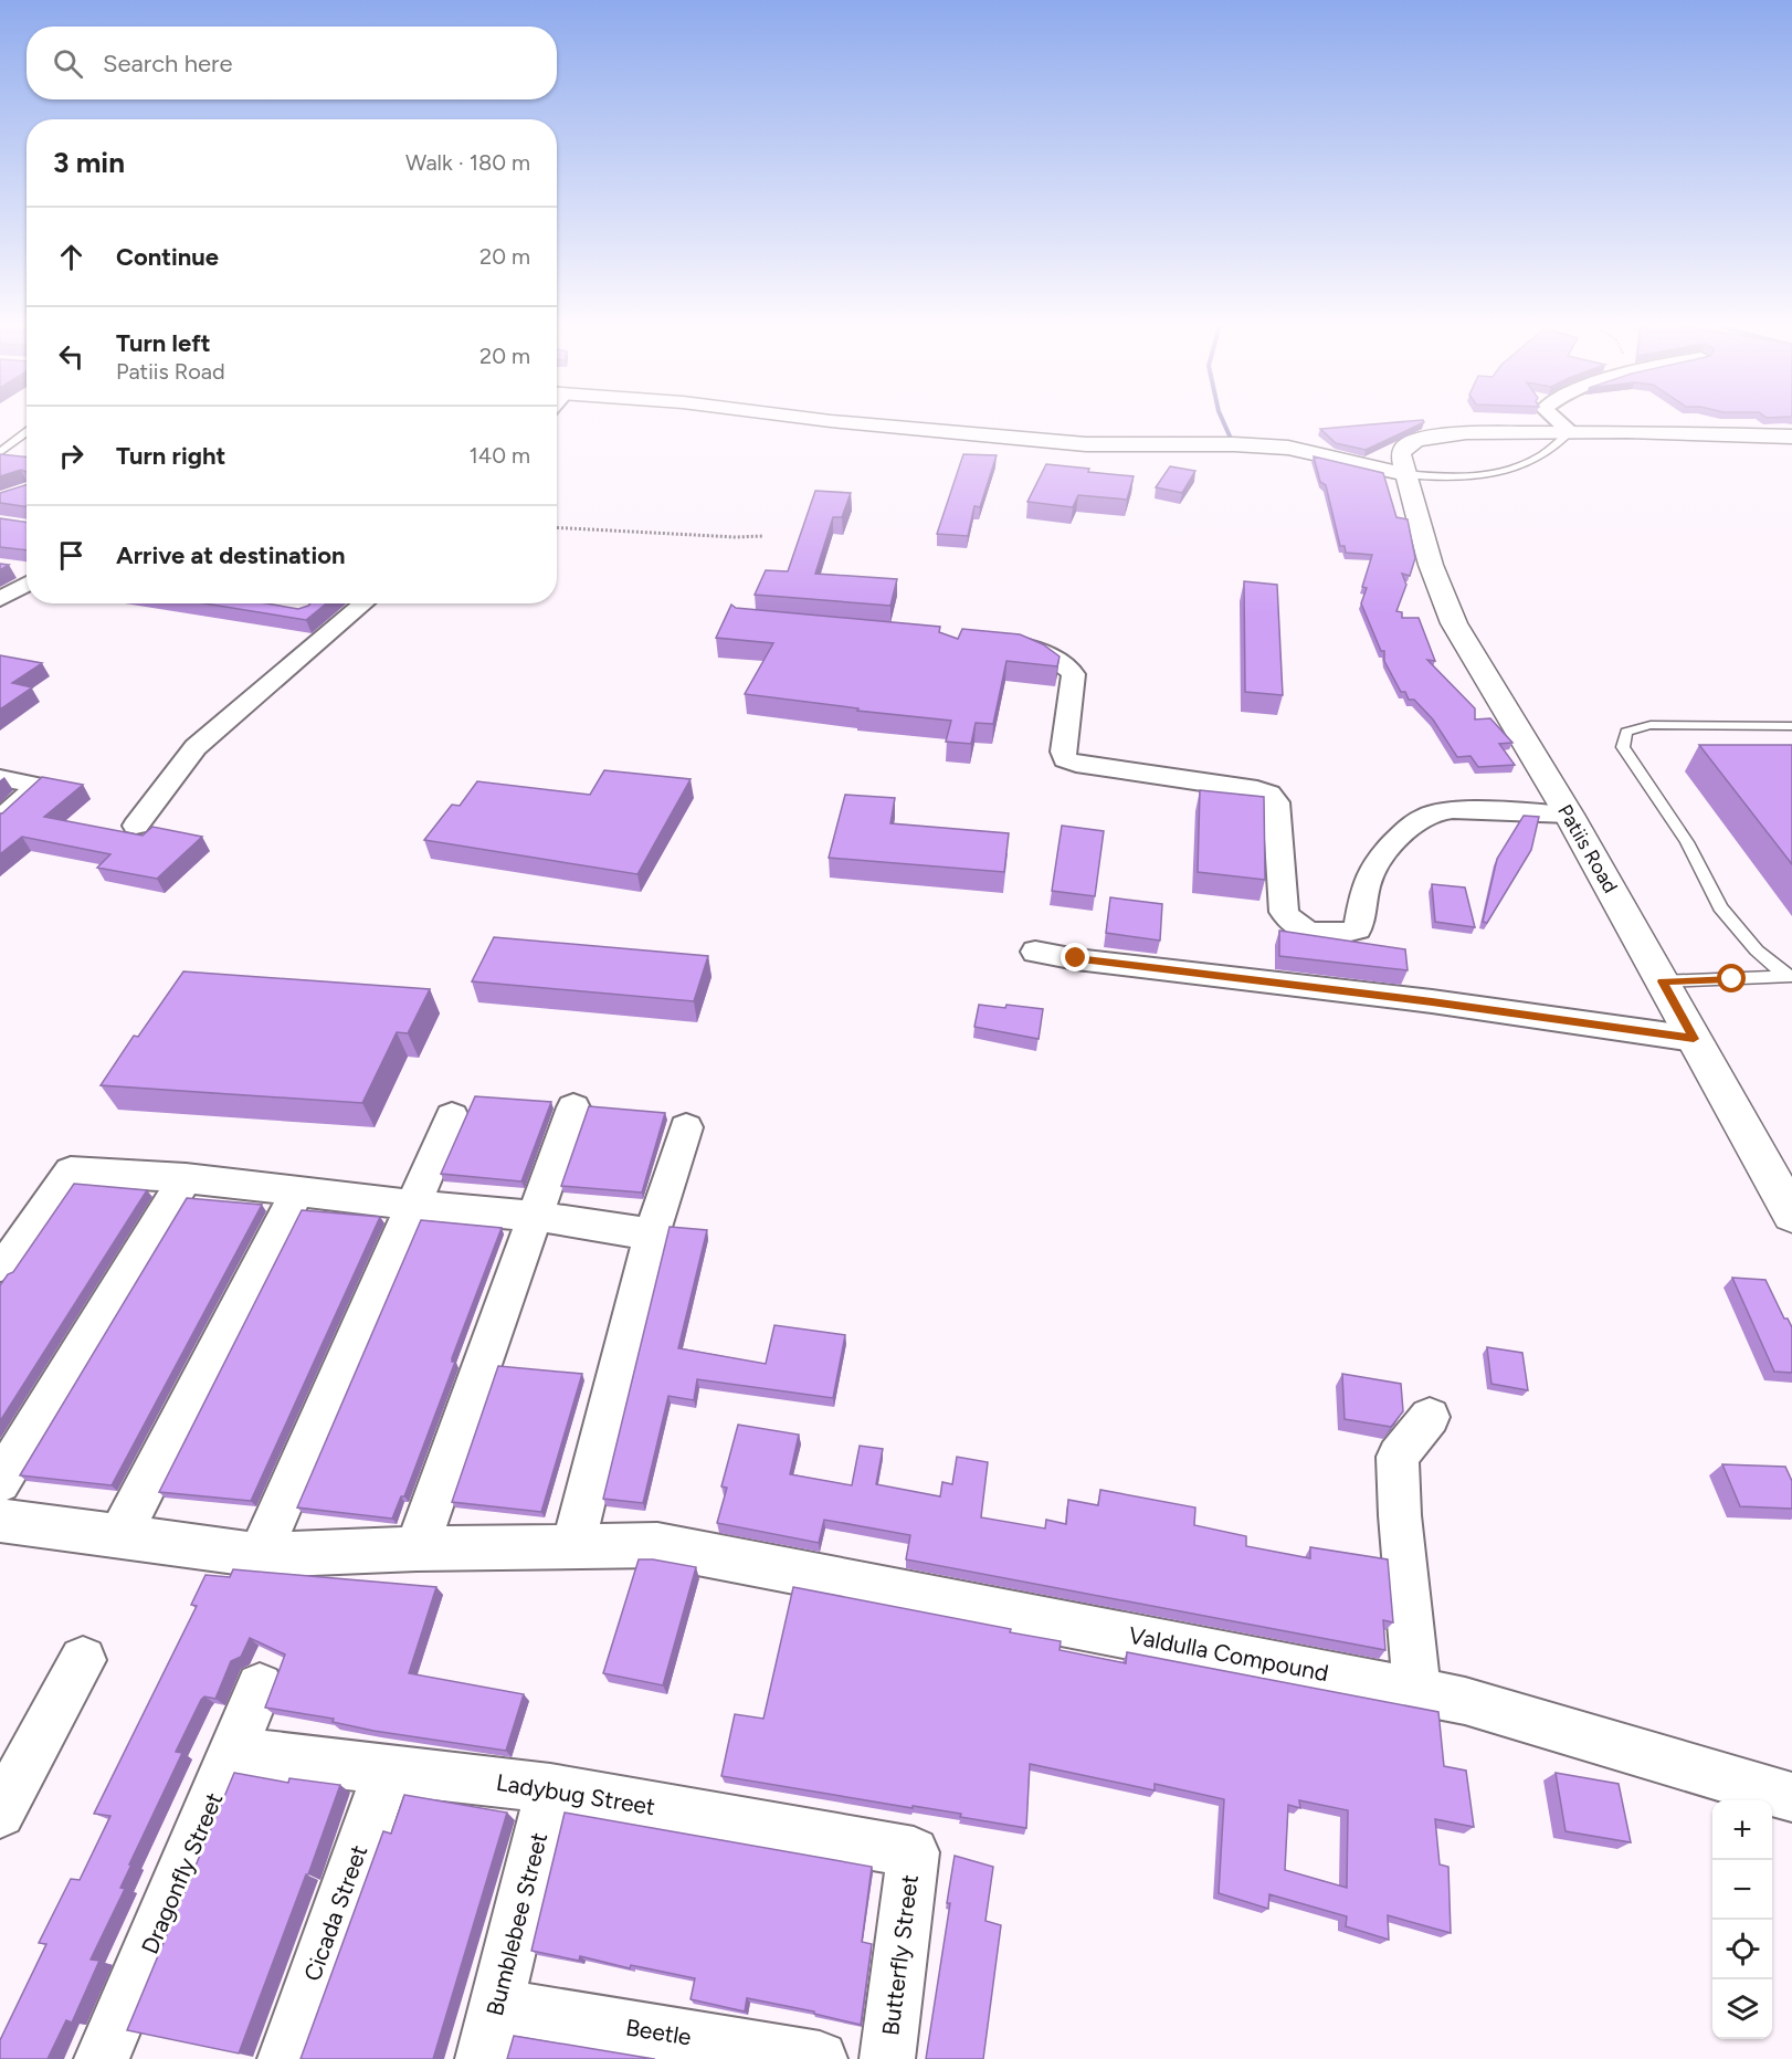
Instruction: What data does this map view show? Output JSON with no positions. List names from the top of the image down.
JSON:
{
  "streets": {
    "street": [
      "Patiis Road",
      "Valdulla Compound",
      "Ladybug Street",
      "Dragonfly Street",
      "Cicada Street",
      "Bumblebee Street",
      "Butterfly Street",
      "Beetle"
    ]
  },
  "crossings": [
    ["Ladybug Street", "Dragonfly Street"],
    ["Ladybug Street", "Cicada Street"],
    ["Ladybug Street", "Bumblebee Street"],
    ["Ladybug Street", "Butterfly Street"],
    ["Bumblebee Street", "Beetle"]
  ],
  "page": {
    "search": "Search here",
    "heading": ["3 min", "Walk · 180 m"],
    "list": [
      ["Continue", "20 m"],
      ["Turn left", "Patiis Road", "20 m"],
      ["Turn right", "140 m"],
      "Arrive at destination"
    ],
    "map_buttons": ["+", "−"]
  }
}
